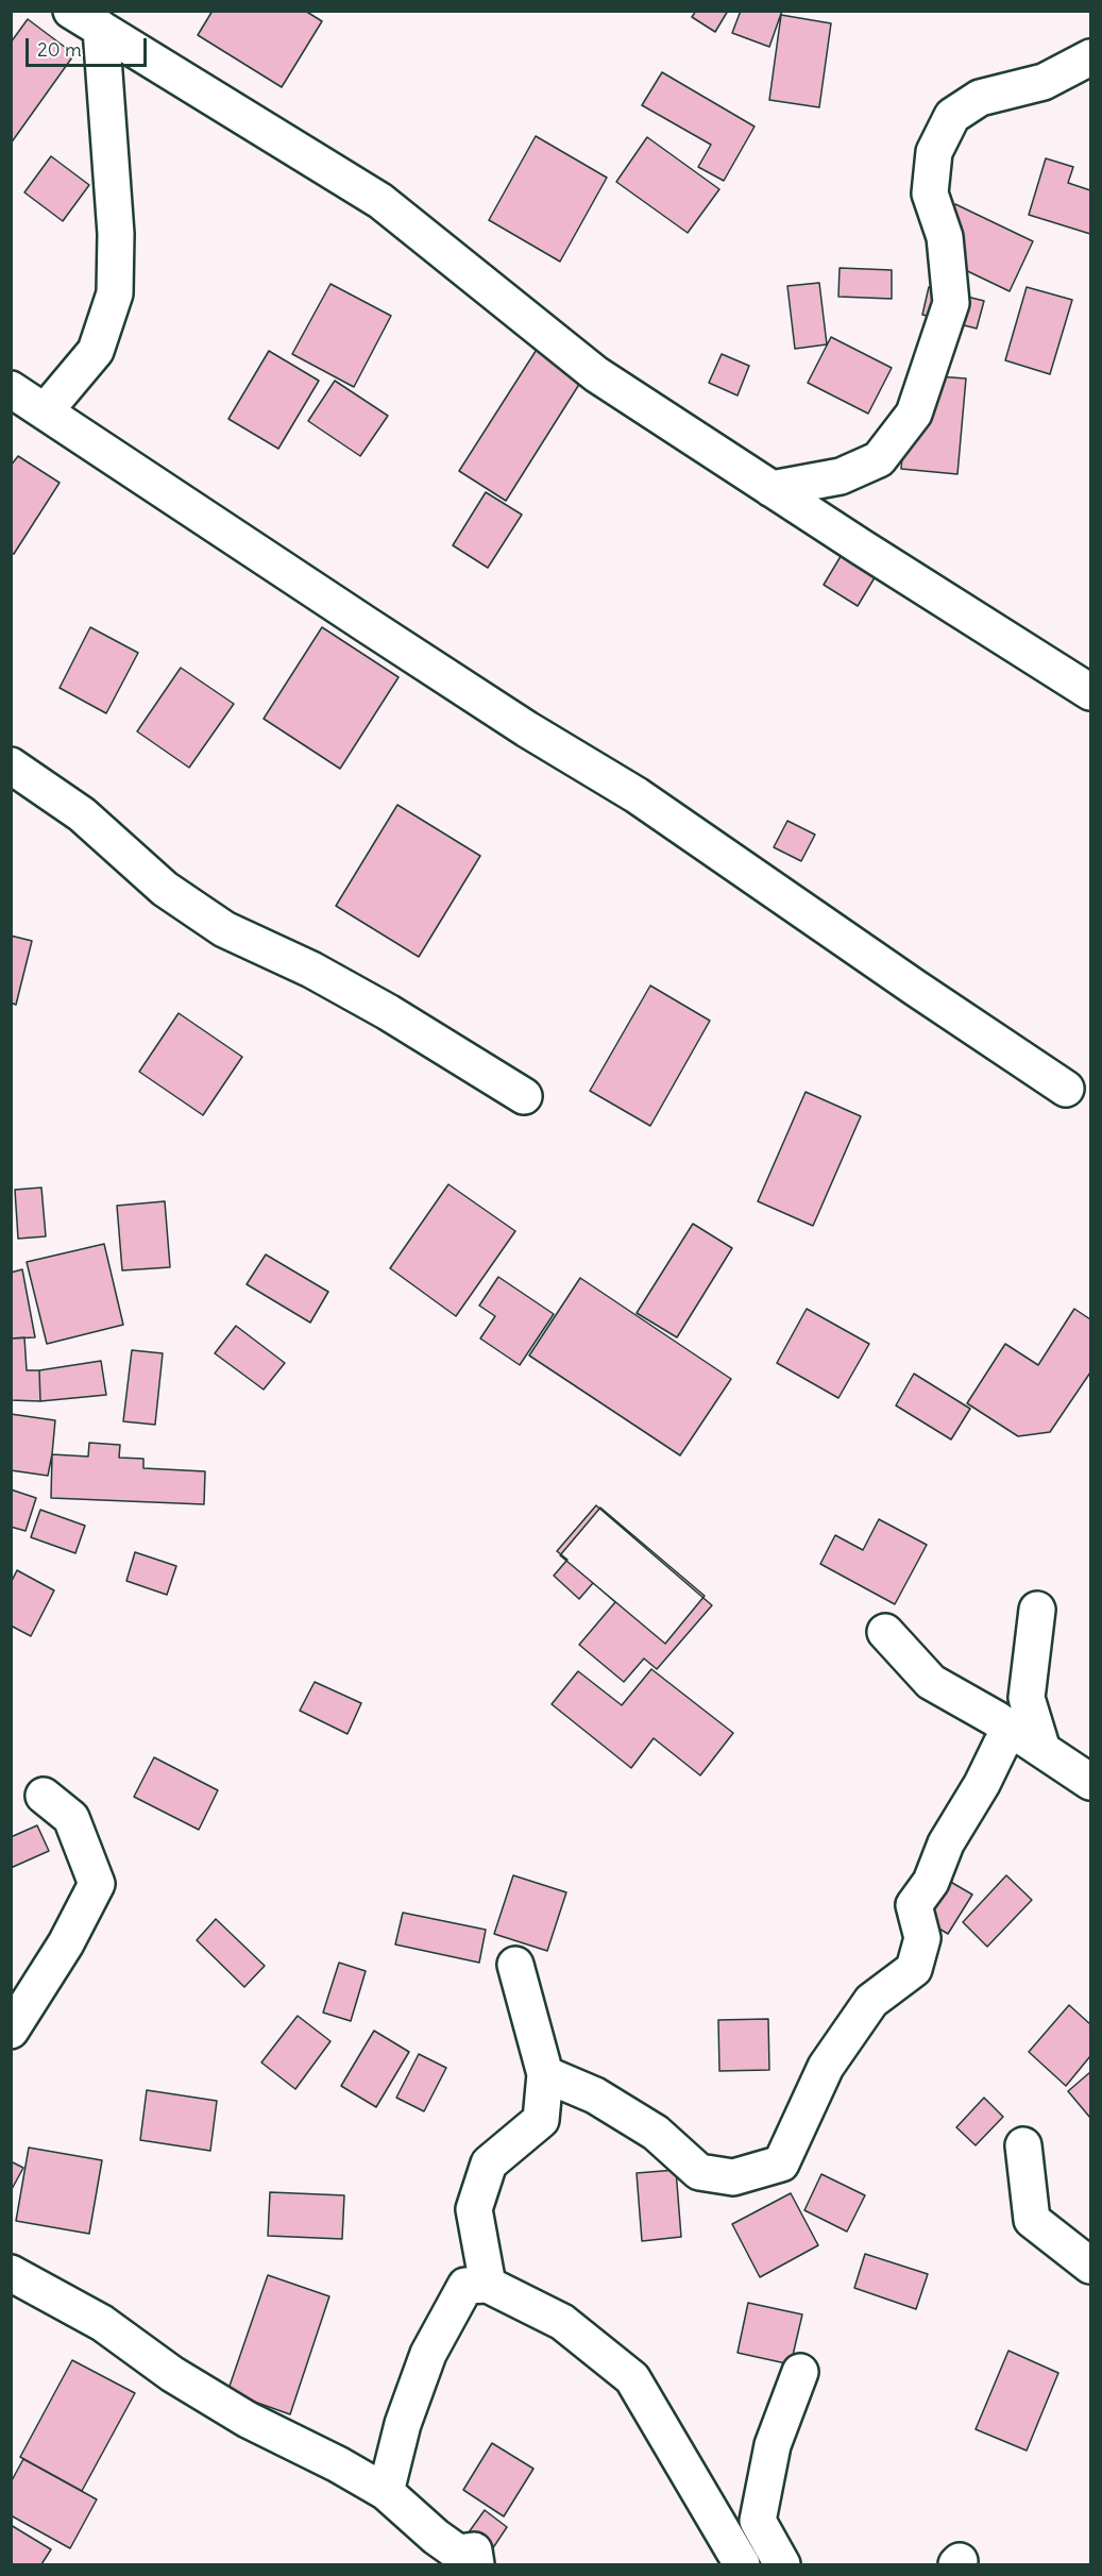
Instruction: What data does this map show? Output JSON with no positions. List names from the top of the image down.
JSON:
{
  "scale_bar": "20 m"
}
